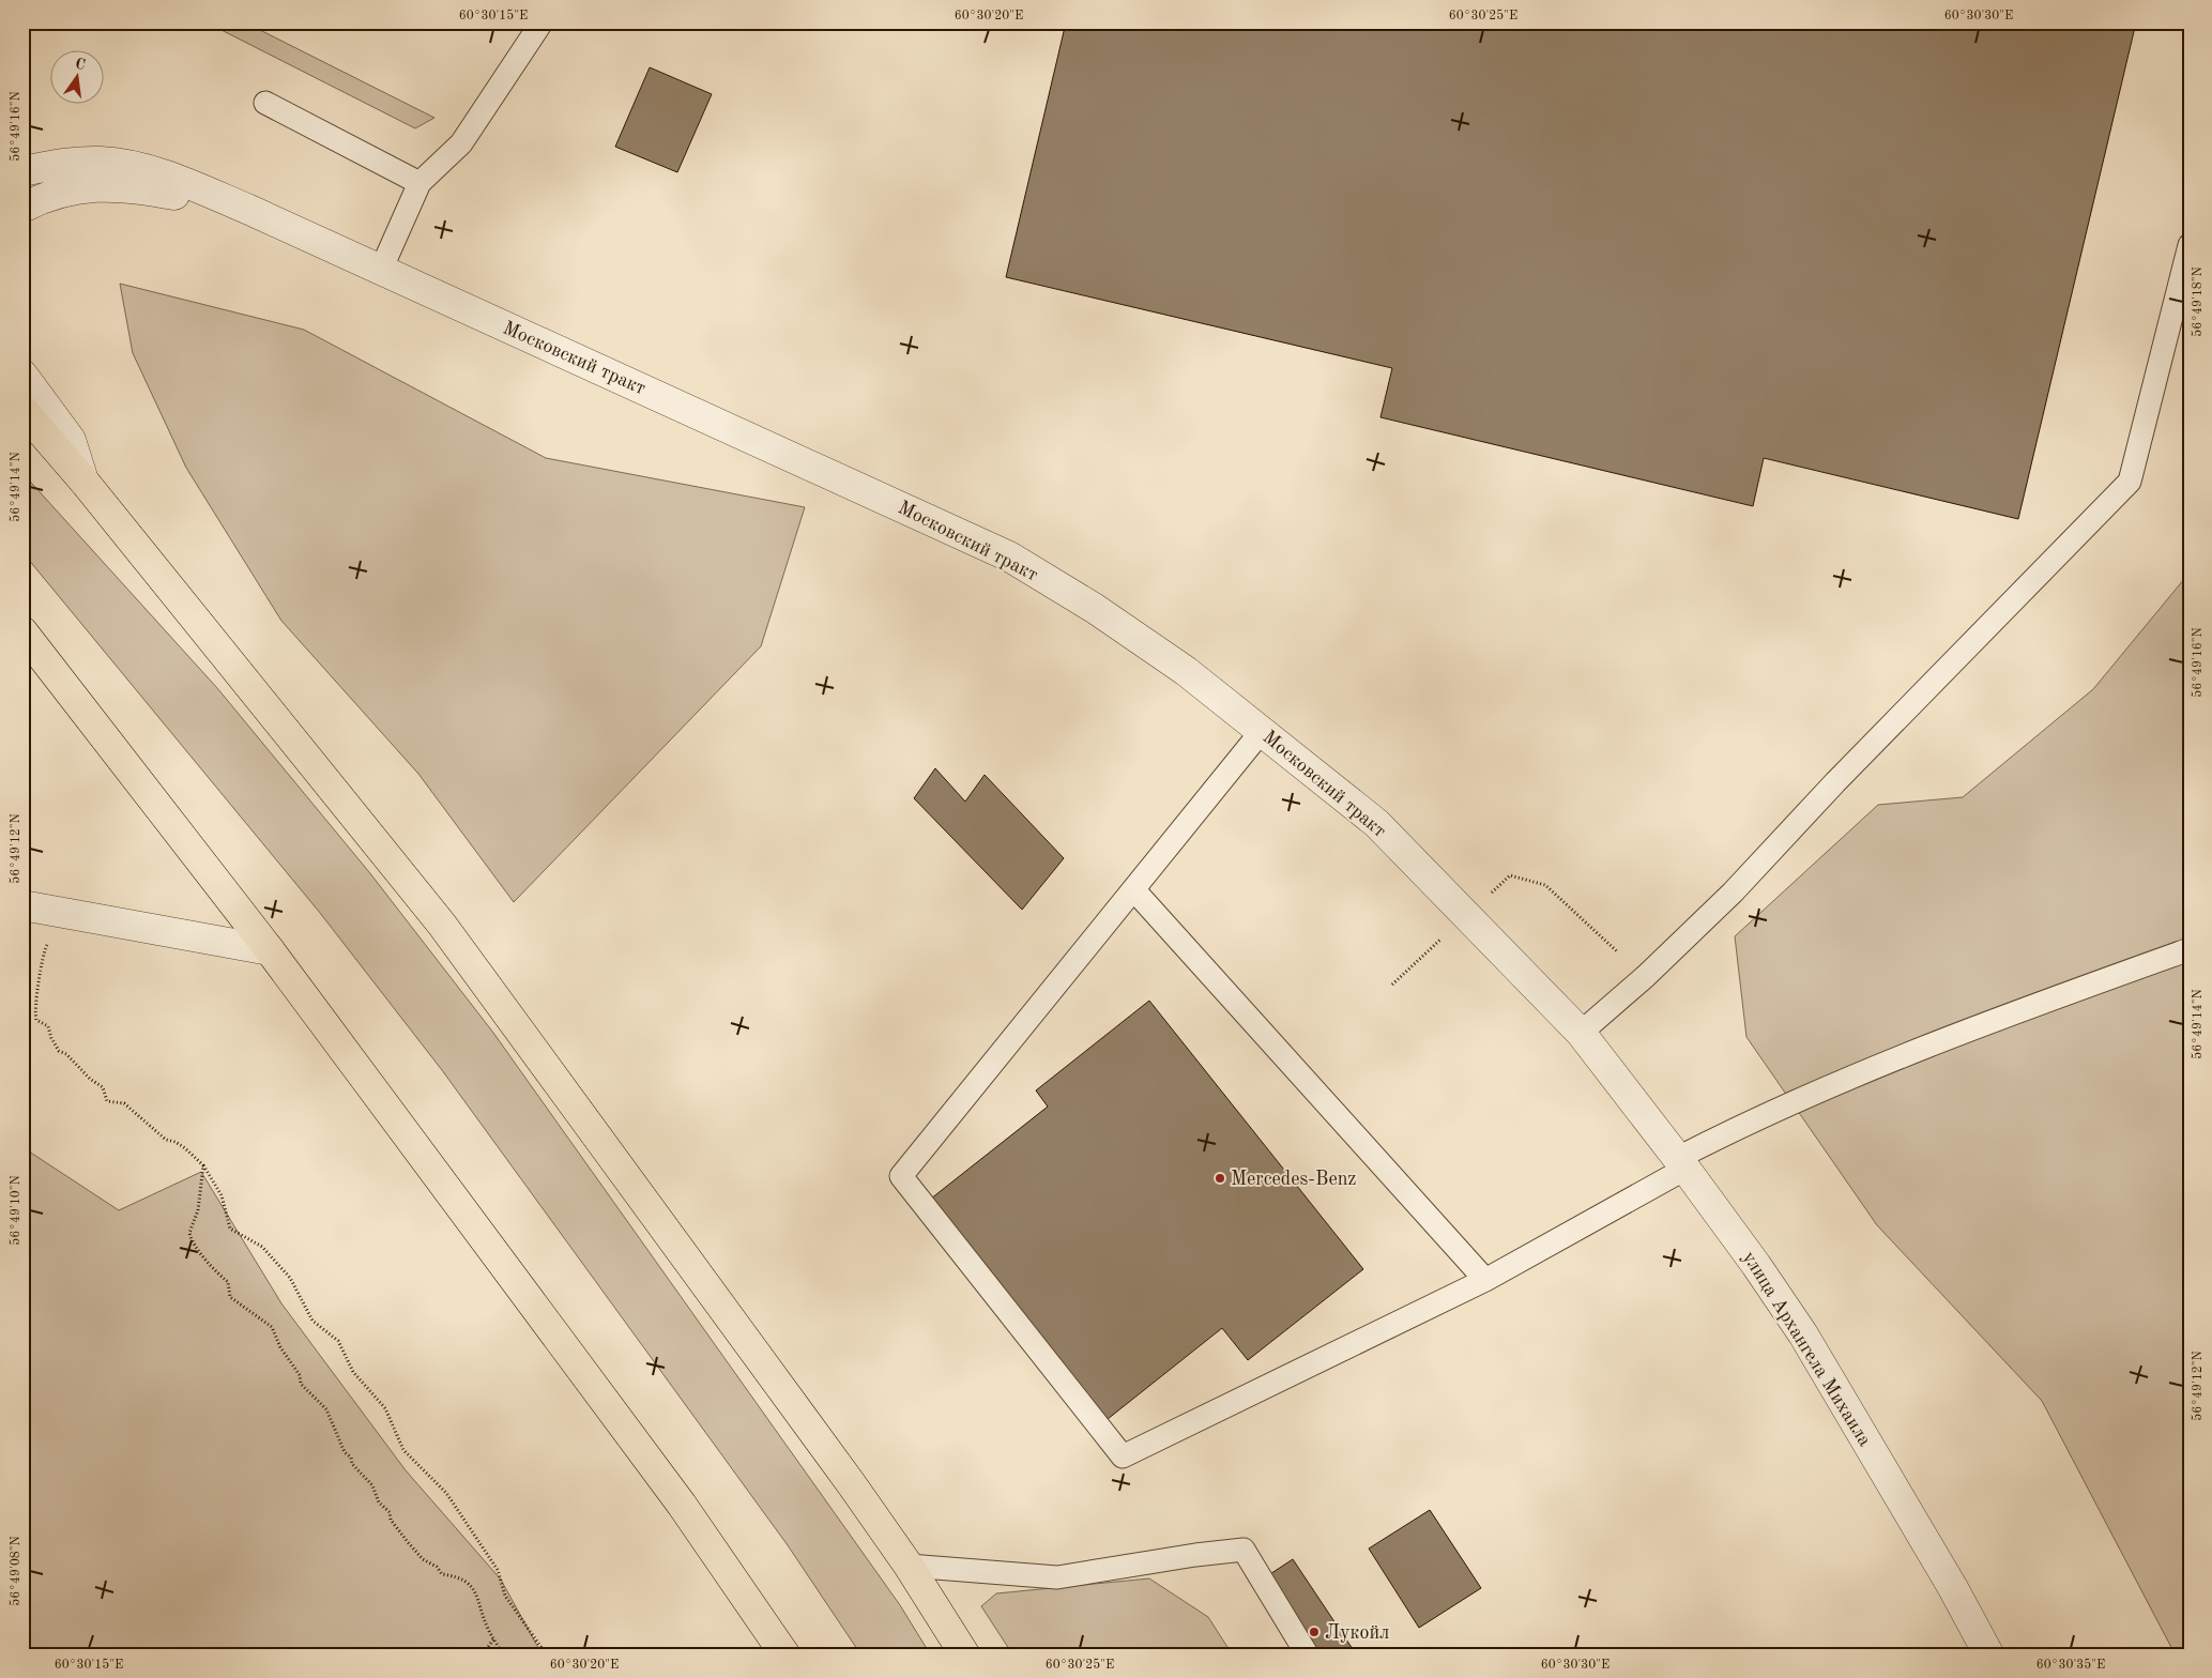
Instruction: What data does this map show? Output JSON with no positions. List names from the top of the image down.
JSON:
{
  "streets": {
    "street": ["Московский тракт", "улица Архангела Михаила"]
  },
  "crossings": [
    ["Московский тракт", "улица Архангела Михаила"]
  ],
  "places": ["Mercedes-Benz", "Лукойл"],
  "north": "top",
  "coordinates": [
    "60°30'15\"E",
    "60°30'20\"E",
    "60°30'25\"E",
    "60°30'30\"E",
    "56°49'16\"N",
    "56°49'18\"N",
    "56°49'14\"N",
    "56°49'12\"N",
    "56°49'10\"N",
    "56°49'08\"N",
    "60°30'35\"E"
  ]
}
